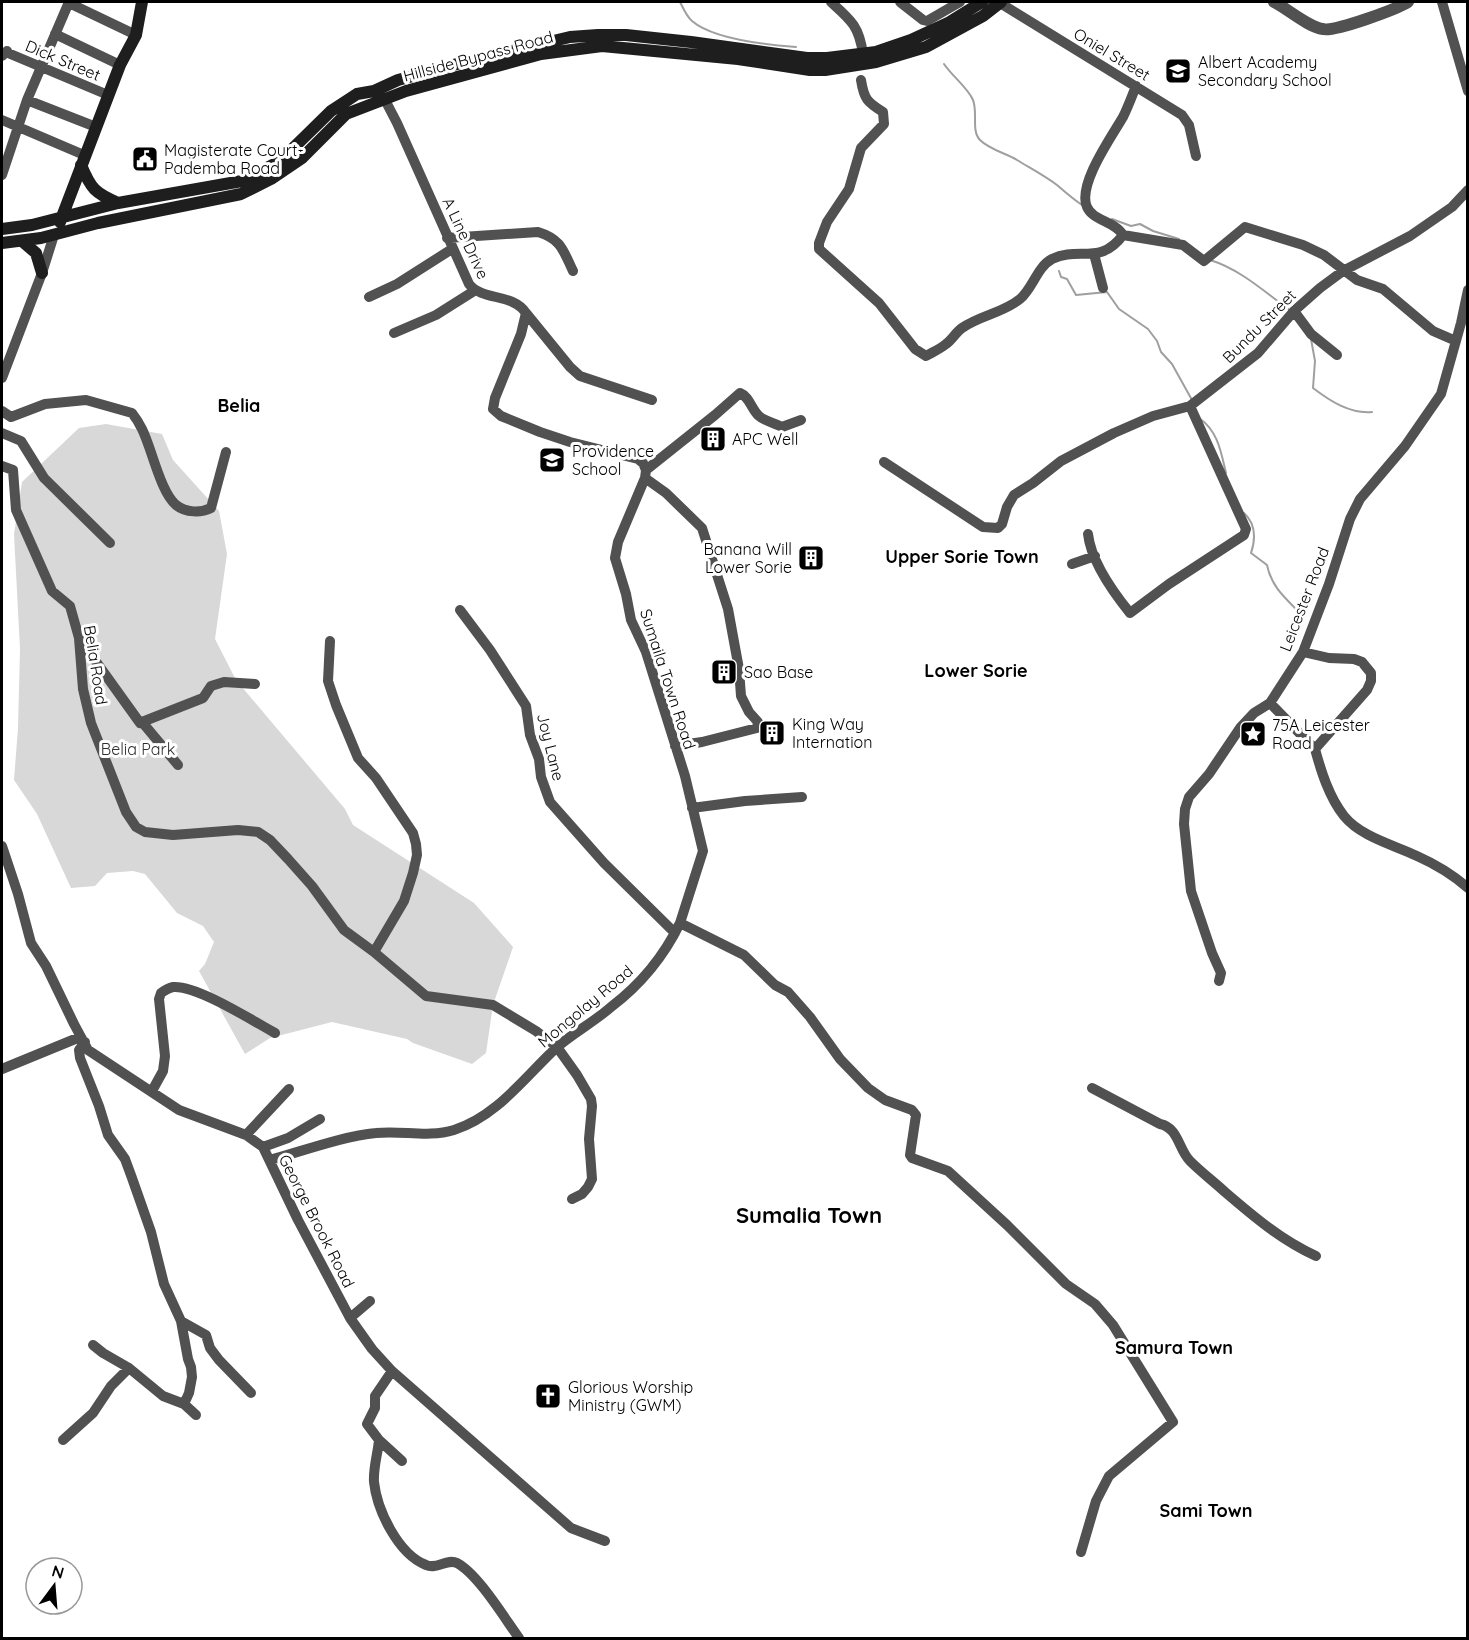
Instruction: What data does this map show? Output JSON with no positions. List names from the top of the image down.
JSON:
{
  "streets": {
    "main road": ["Hillside Bypass Road"],
    "street": [
      "Oniel Street",
      "Dick Street",
      "A Line Drive",
      "Bundu Street",
      "Leicester Road",
      "Belia Road",
      "Sumaila Town Road",
      "Joy Lane",
      "Mongolay Road",
      "George Brook Road"
    ]
  },
  "crossings": [
    ["Oniel Street", "Hillside Bypass Road"],
    ["Hillside Bypass Road", "A Line Drive"],
    ["Sumaila Town Road", "Joy Lane"],
    ["Sumaila Town Road", "Mongolay Road"],
    ["Joy Lane", "Mongolay Road"],
    ["Mongolay Road", "George Brook Road"]
  ],
  "districts": [
    "Belia",
    "Upper Sorie Town",
    "Lower Sorie",
    "Sumalia Town",
    "Samura Town",
    "Sami Town"
  ],
  "parks": ["Belia Park"],
  "places": {
    "school or university": ["Albert Academy Secondary School", "Providence School"],
    "public building": ["Magisterate Court- Pademba Road"],
    "building": [
      "APC Well",
      "Banana Will Lower Sorie",
      "Sao Base",
      "King Way Internation"
    ],
    "place": ["75A Leicester Road"],
    "church": ["Glorious Worship Ministry (GWM)"]
  },
  "north": "top"
}
